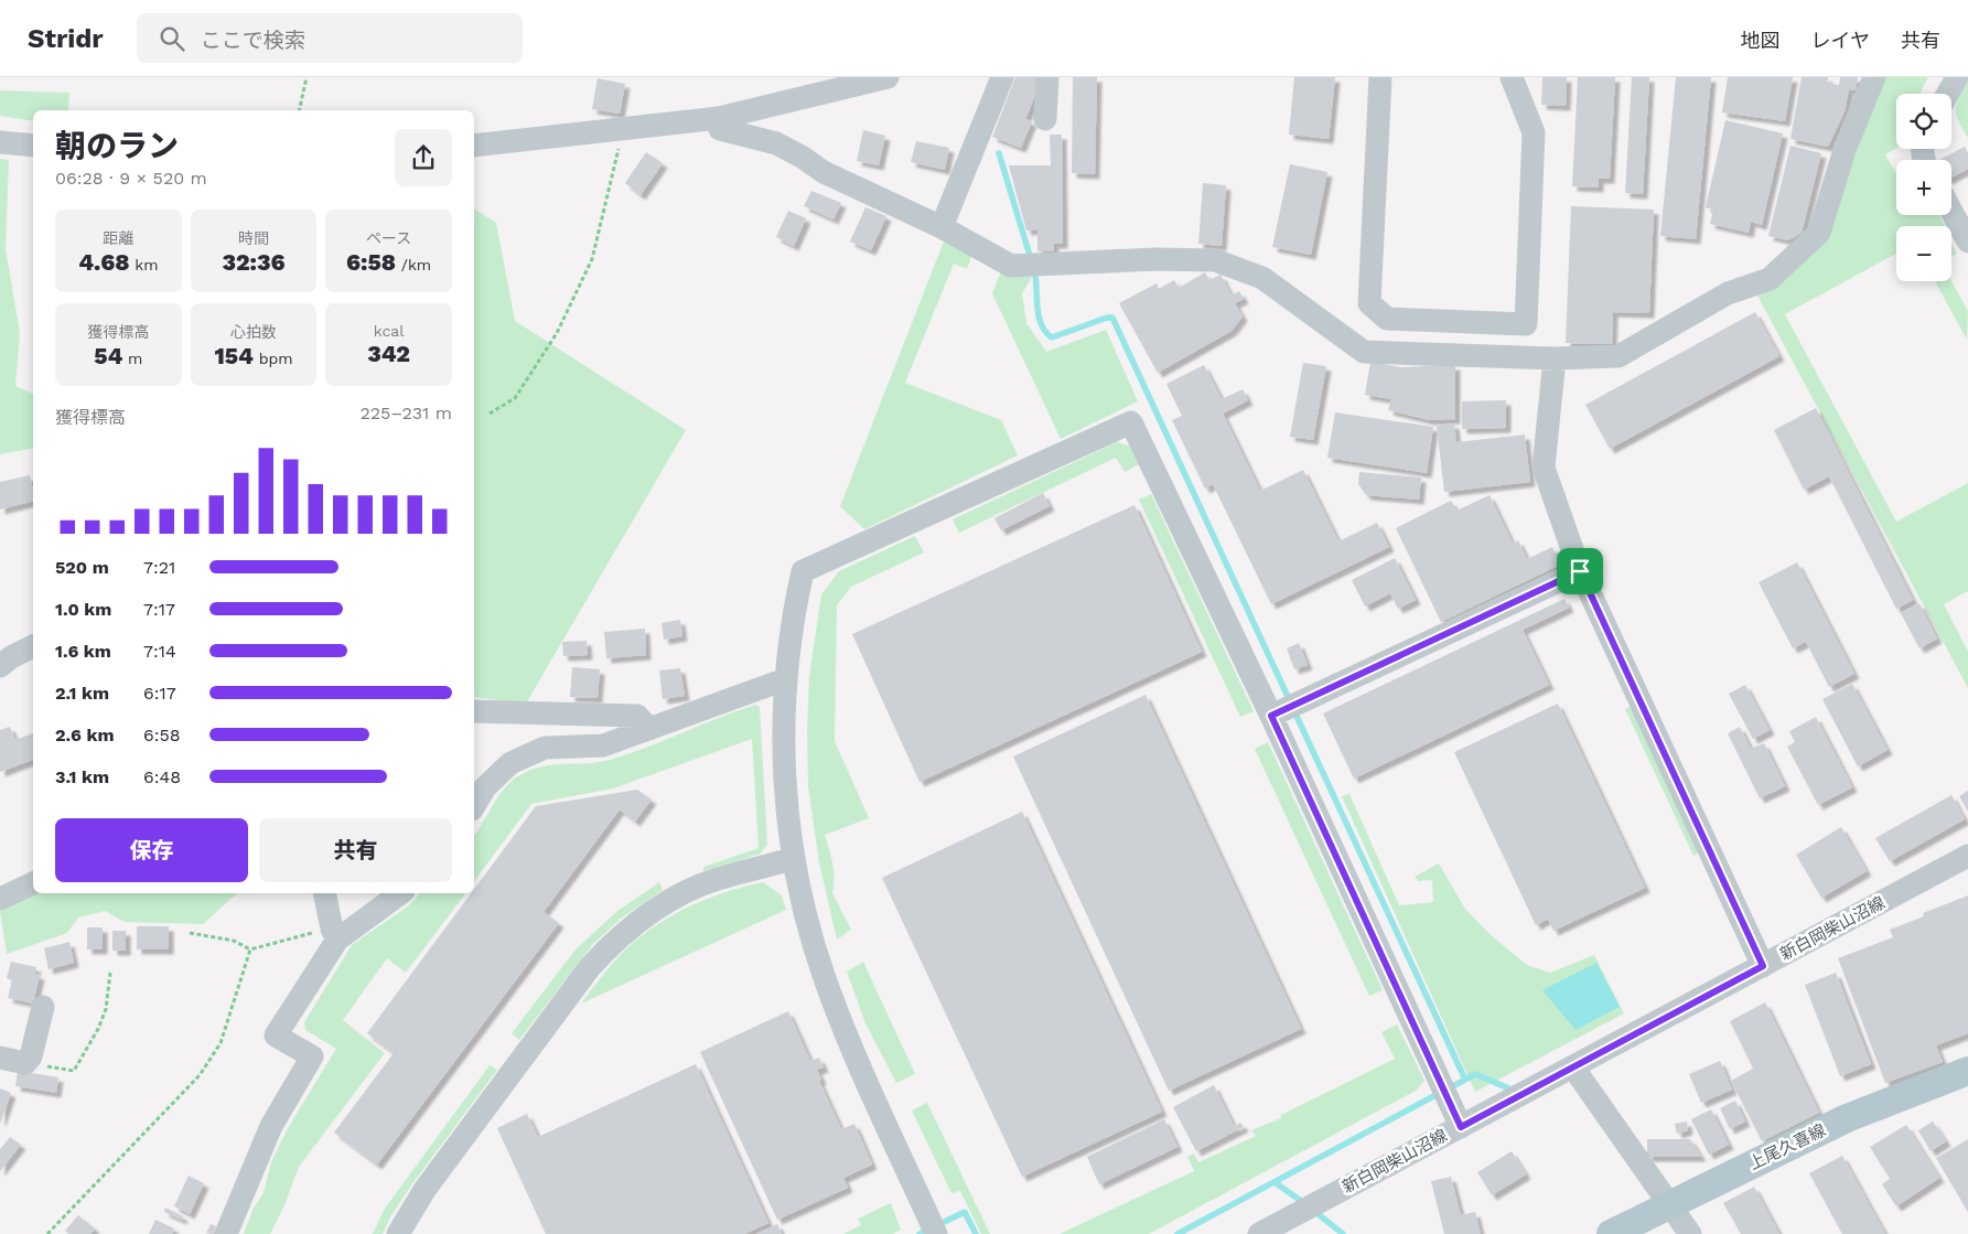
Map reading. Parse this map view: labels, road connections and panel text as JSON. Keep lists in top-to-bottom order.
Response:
{
  "streets": {
    "main road": ["上尾久喜線"],
    "street": ["新白岡柴山沼線"]
  },
  "page": {
    "header": "Stridr",
    "search": "ここで検索",
    "nav": ["地図", "レイヤ", "共有"],
    "map_buttons": ["+", "−"],
    "heading": ["朝のラン", "06:28 · 9 × 520 m"],
    "stats": [
      ["距離", "4.68 km"],
      ["時間", "32:36"],
      ["ペース", "6:58 /km"],
      ["獲得標高", "54 m"],
      ["心拍数", "154 bpm"],
      ["kcal", "342"]
    ],
    "chart": ["獲得標高", "225–231 m"],
    "list": [
      {
        "name": "520 m",
        "note": "7:21"
      },
      {
        "name": "1.0 km",
        "note": "7:17"
      },
      {
        "name": "1.6 km",
        "note": "7:14"
      },
      {
        "name": "2.1 km",
        "note": "6:17"
      },
      {
        "name": "2.6 km",
        "note": "6:58"
      },
      {
        "name": "3.1 km",
        "note": "6:48"
      }
    ],
    "buttons": ["保存", "共有"]
  }
}
